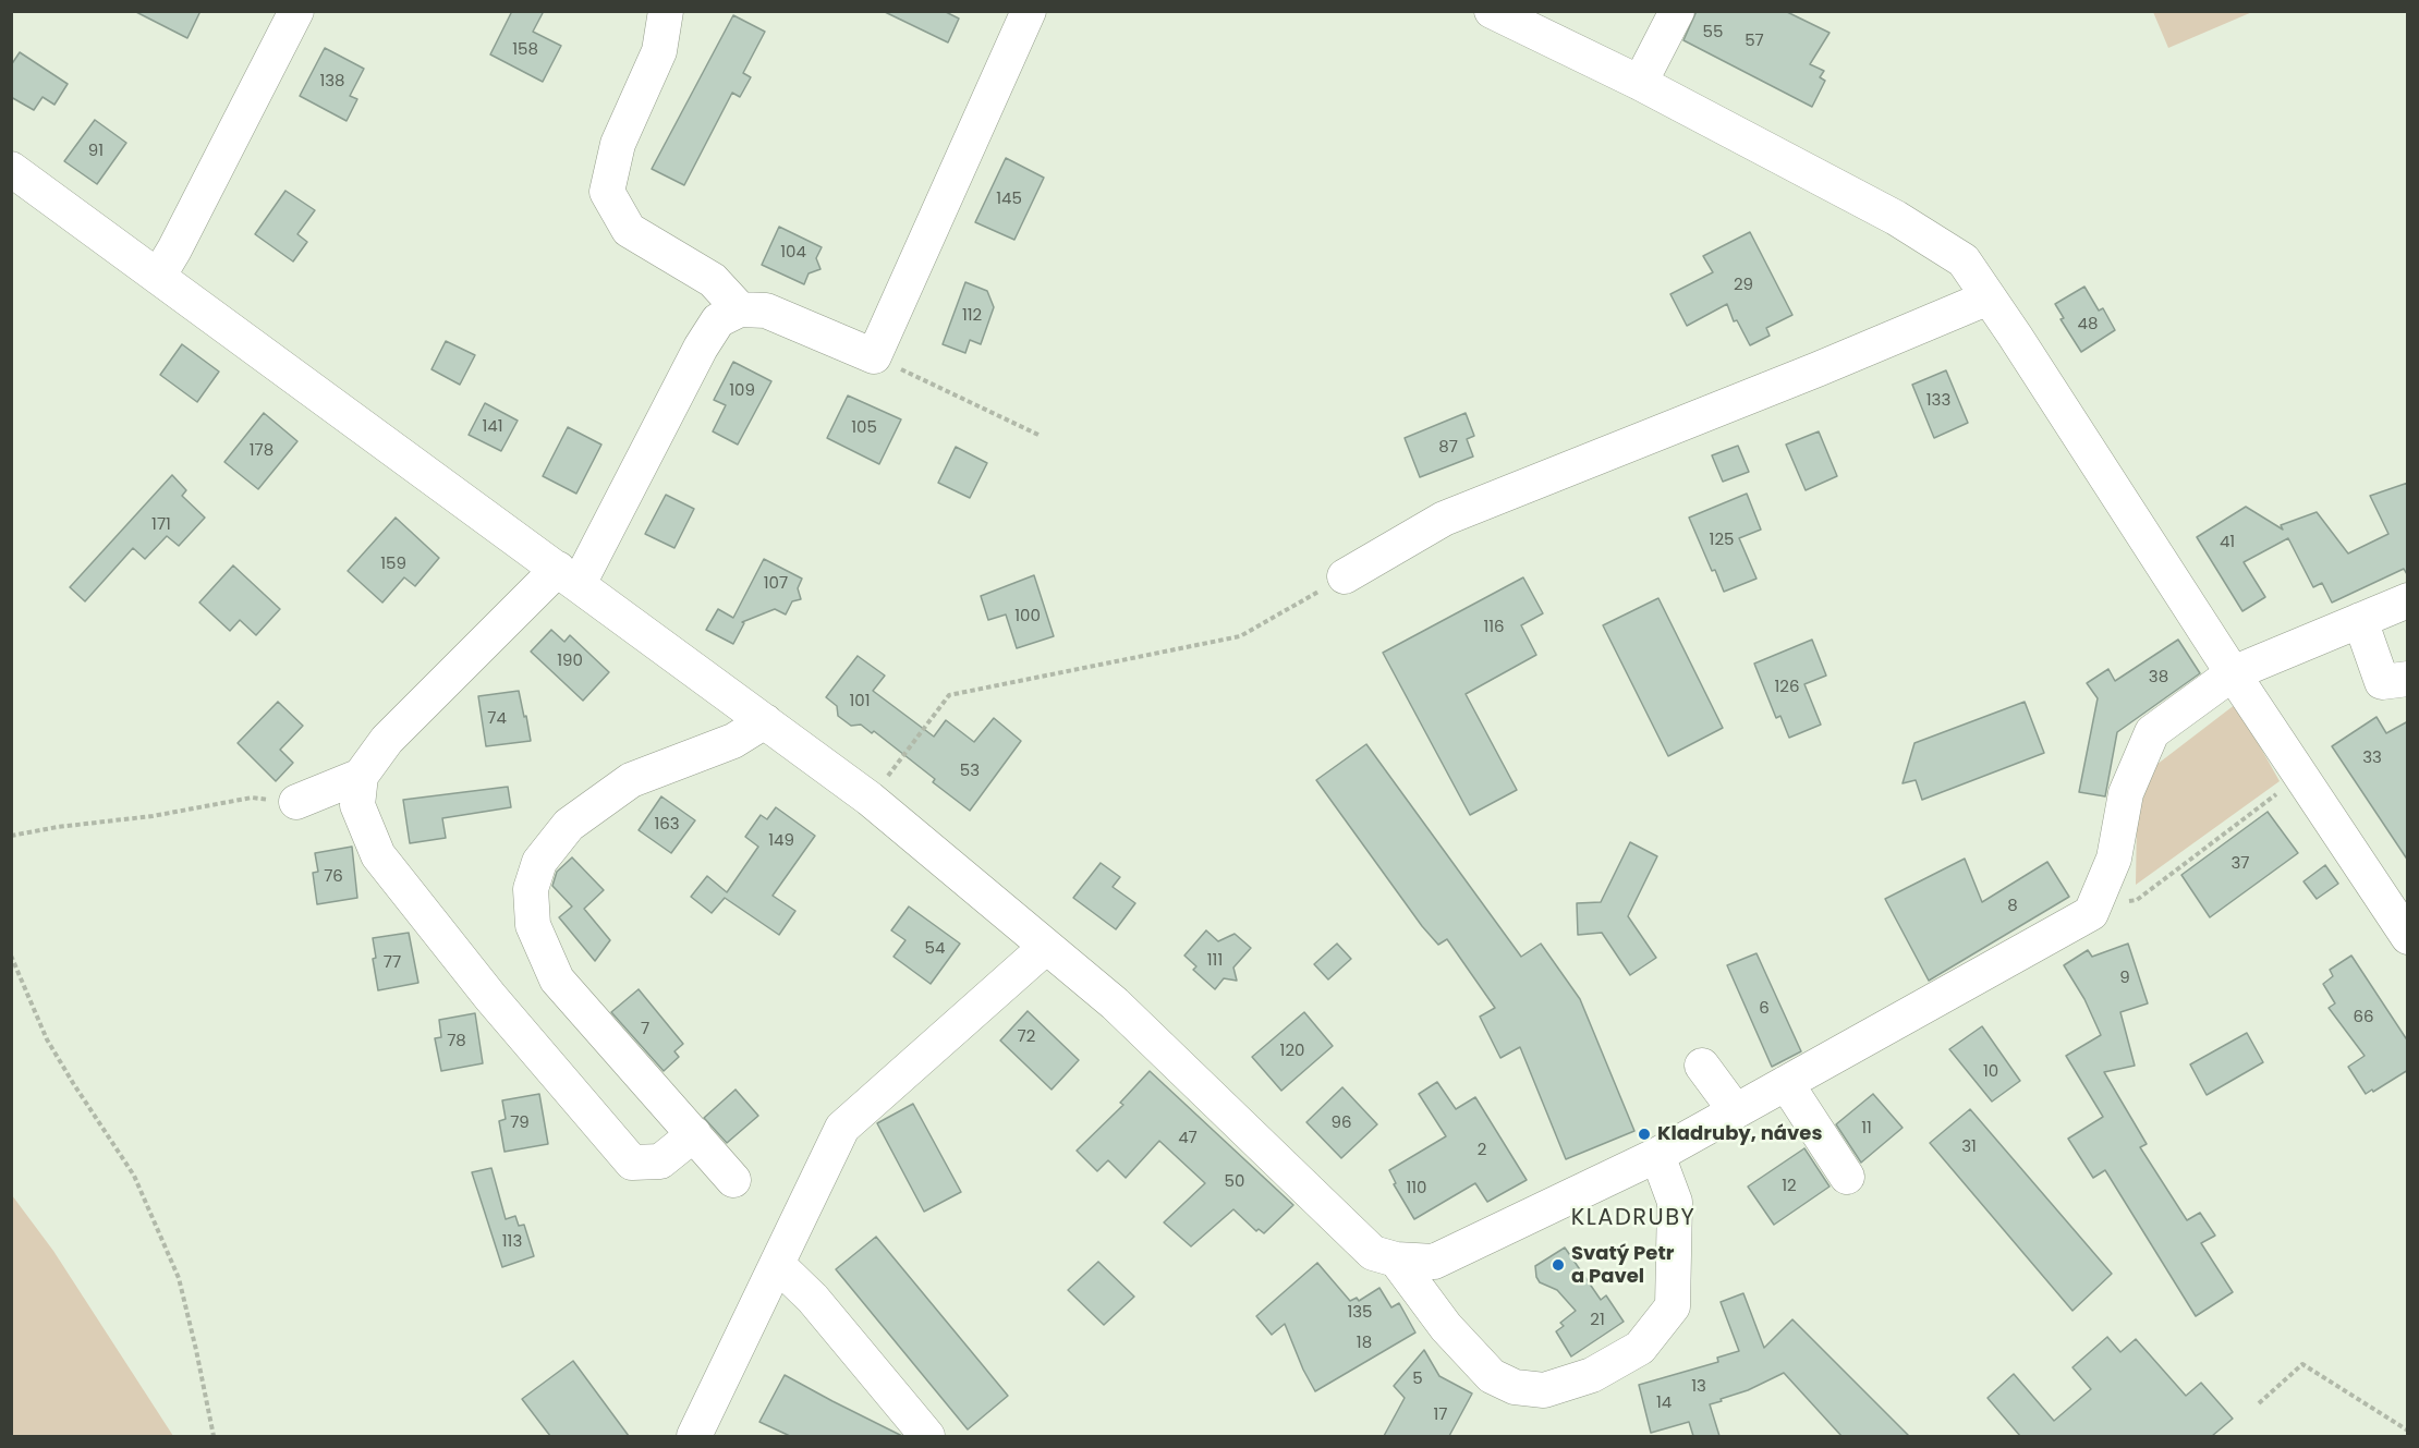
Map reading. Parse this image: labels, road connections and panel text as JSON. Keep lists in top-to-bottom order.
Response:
{
  "districts": ["KLADRUBY"],
  "places": ["Kladruby, náves", "Svatý Petr a Pavel"],
  "house_numbers": [
    "55",
    "57",
    "158",
    "138",
    "91",
    "145",
    "104",
    "29",
    "112",
    "48",
    "109",
    "133",
    "141",
    "105",
    "87",
    "178",
    "171",
    "125",
    "41",
    "159",
    "107",
    "100",
    "116",
    "190",
    "38",
    "126",
    "101",
    "74",
    "33",
    "53",
    "163",
    "149",
    "37",
    "76",
    "8",
    "54",
    "111",
    "77",
    "9",
    "6",
    "66",
    "7",
    "72",
    "78",
    "120",
    "10",
    "79",
    "96",
    "11",
    "47",
    "31",
    "2",
    "50",
    "12",
    "110",
    "113",
    "135",
    "21",
    "18",
    "5",
    "13",
    "14",
    "17"
  ]
}
